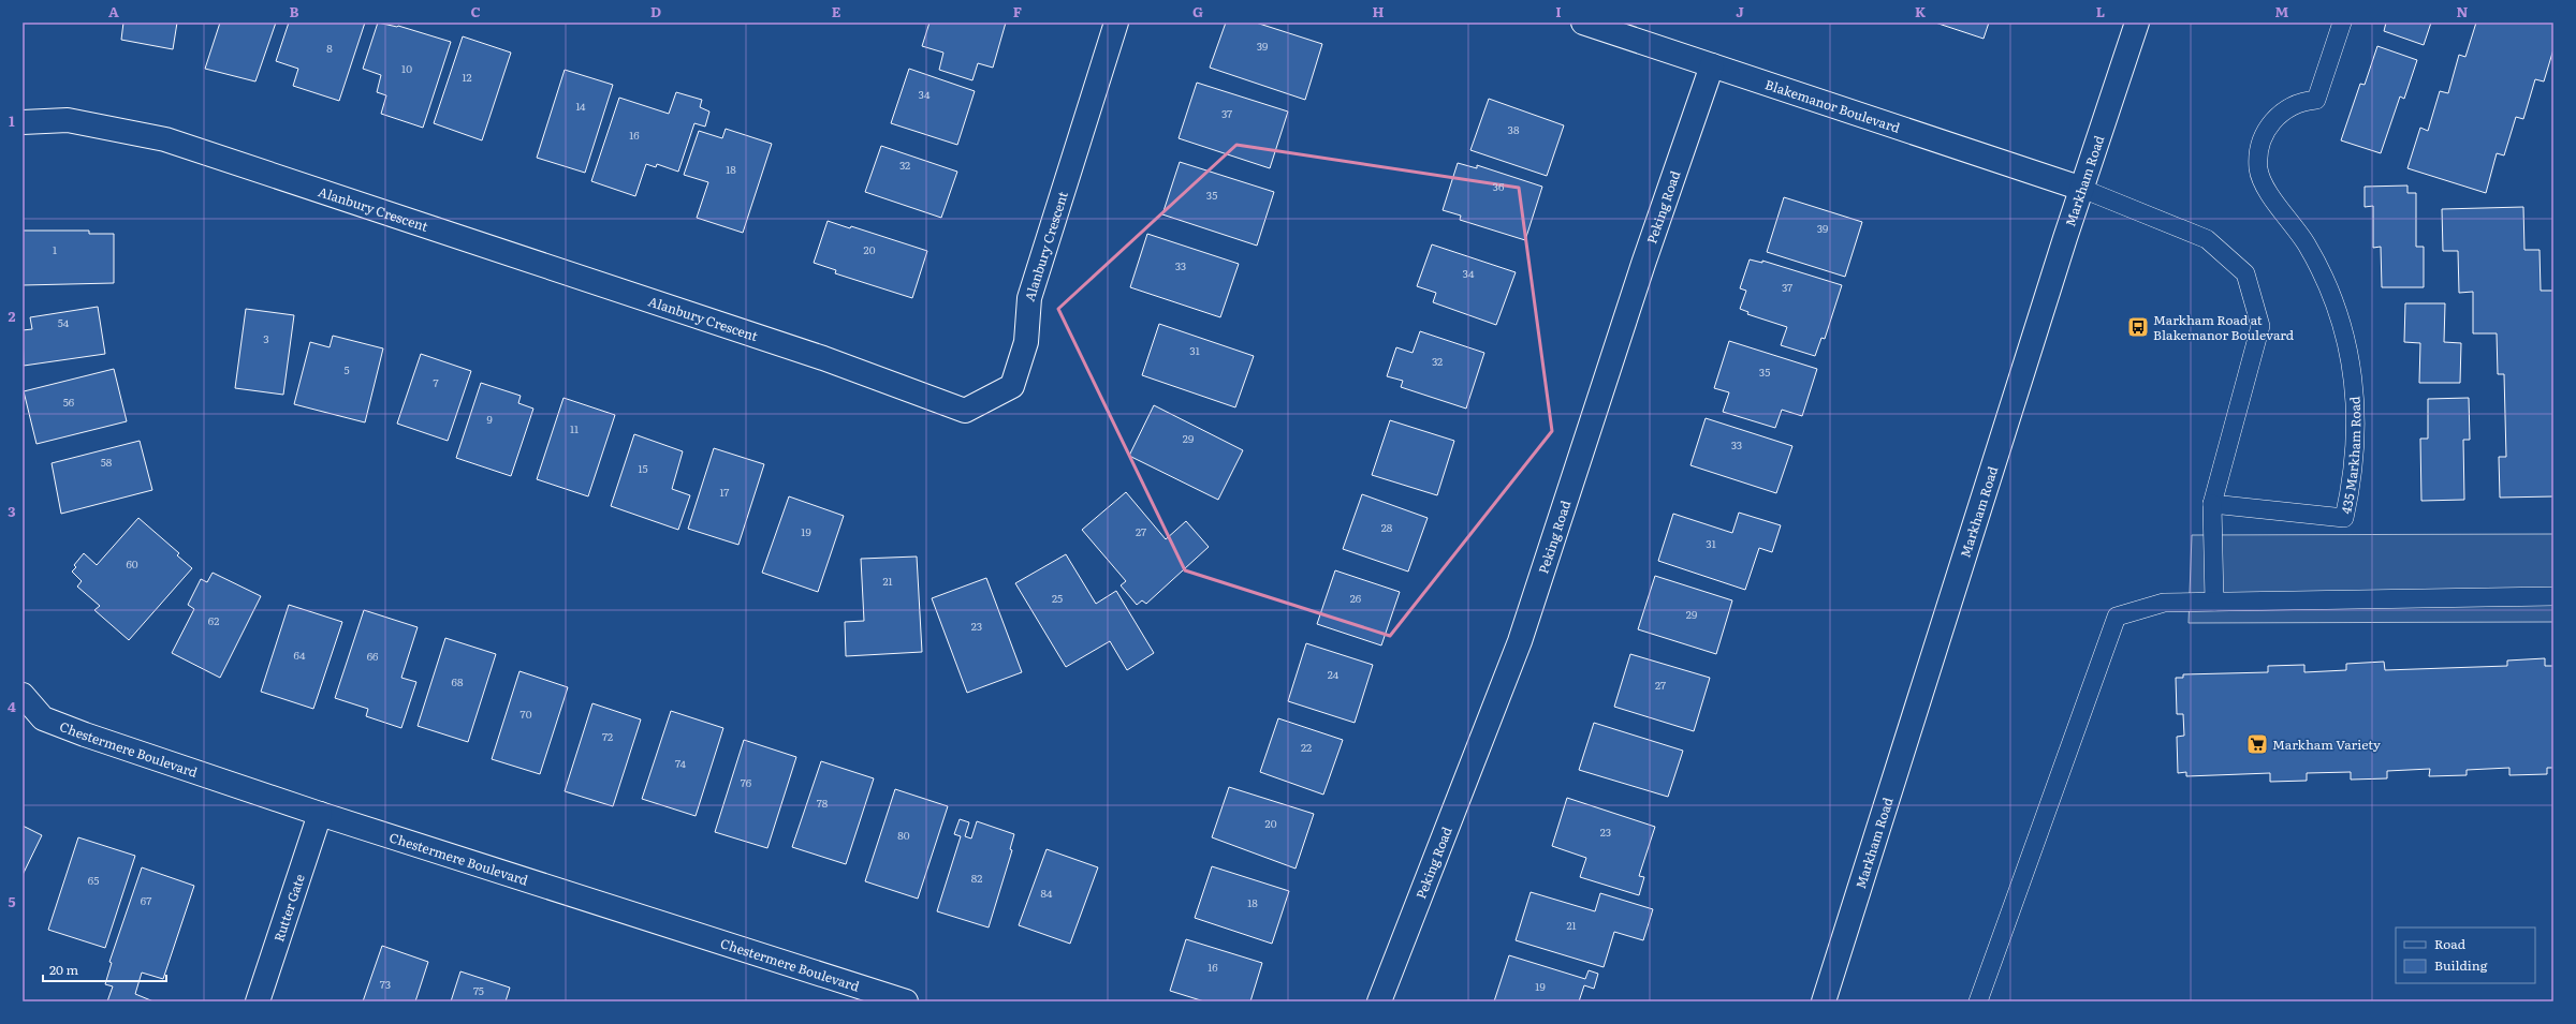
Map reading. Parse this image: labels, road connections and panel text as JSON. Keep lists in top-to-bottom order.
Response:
{
  "streets": {
    "street": [
      "Blakemanor Boulevard",
      "Markham Road",
      "Peking Road",
      "Alanbury Crescent",
      "Chestermere Boulevard",
      "Rutter Gate"
    ],
    "lane": ["435 Markham Road"]
  },
  "crossings": [
    ["Blakemanor Boulevard", "Markham Road"],
    ["Blakemanor Boulevard", "Peking Road"],
    ["Chestermere Boulevard", "Rutter Gate"]
  ],
  "places": {
    "bus stop": ["Markham Road at Blakemanor Boulevard"],
    "supermarket": ["Markham Variety"]
  },
  "house_numbers": [
    "39",
    "8",
    "10",
    "12",
    "34",
    "14",
    "37",
    "38",
    "16",
    "32",
    "18",
    "36",
    "35",
    "39",
    "1",
    "20",
    "33",
    "34",
    "37",
    "54",
    "3",
    "31",
    "32",
    "5",
    "35",
    "7",
    "56",
    "9",
    "11",
    "29",
    "33",
    "58",
    "15",
    "17",
    "28",
    "19",
    "27",
    "31",
    "60",
    "21",
    "25",
    "26",
    "29",
    "62",
    "23",
    "64",
    "66",
    "24",
    "68",
    "27",
    "70",
    "72",
    "22",
    "74",
    "76",
    "78",
    "20",
    "23",
    "80",
    "82",
    "65",
    "84",
    "67",
    "18",
    "21",
    "16",
    "73",
    "19",
    "75"
  ],
  "legend": ["Road", "Building"],
  "scale_bar": "20 m",
  "grid": {
    "columns": [
      "A",
      "B",
      "C",
      "D",
      "E",
      "F",
      "G",
      "H",
      "I",
      "J",
      "K",
      "L",
      "M",
      "N"
    ],
    "rows": [
      "1",
      "2",
      "3",
      "4",
      "5"
    ]
  }
}
